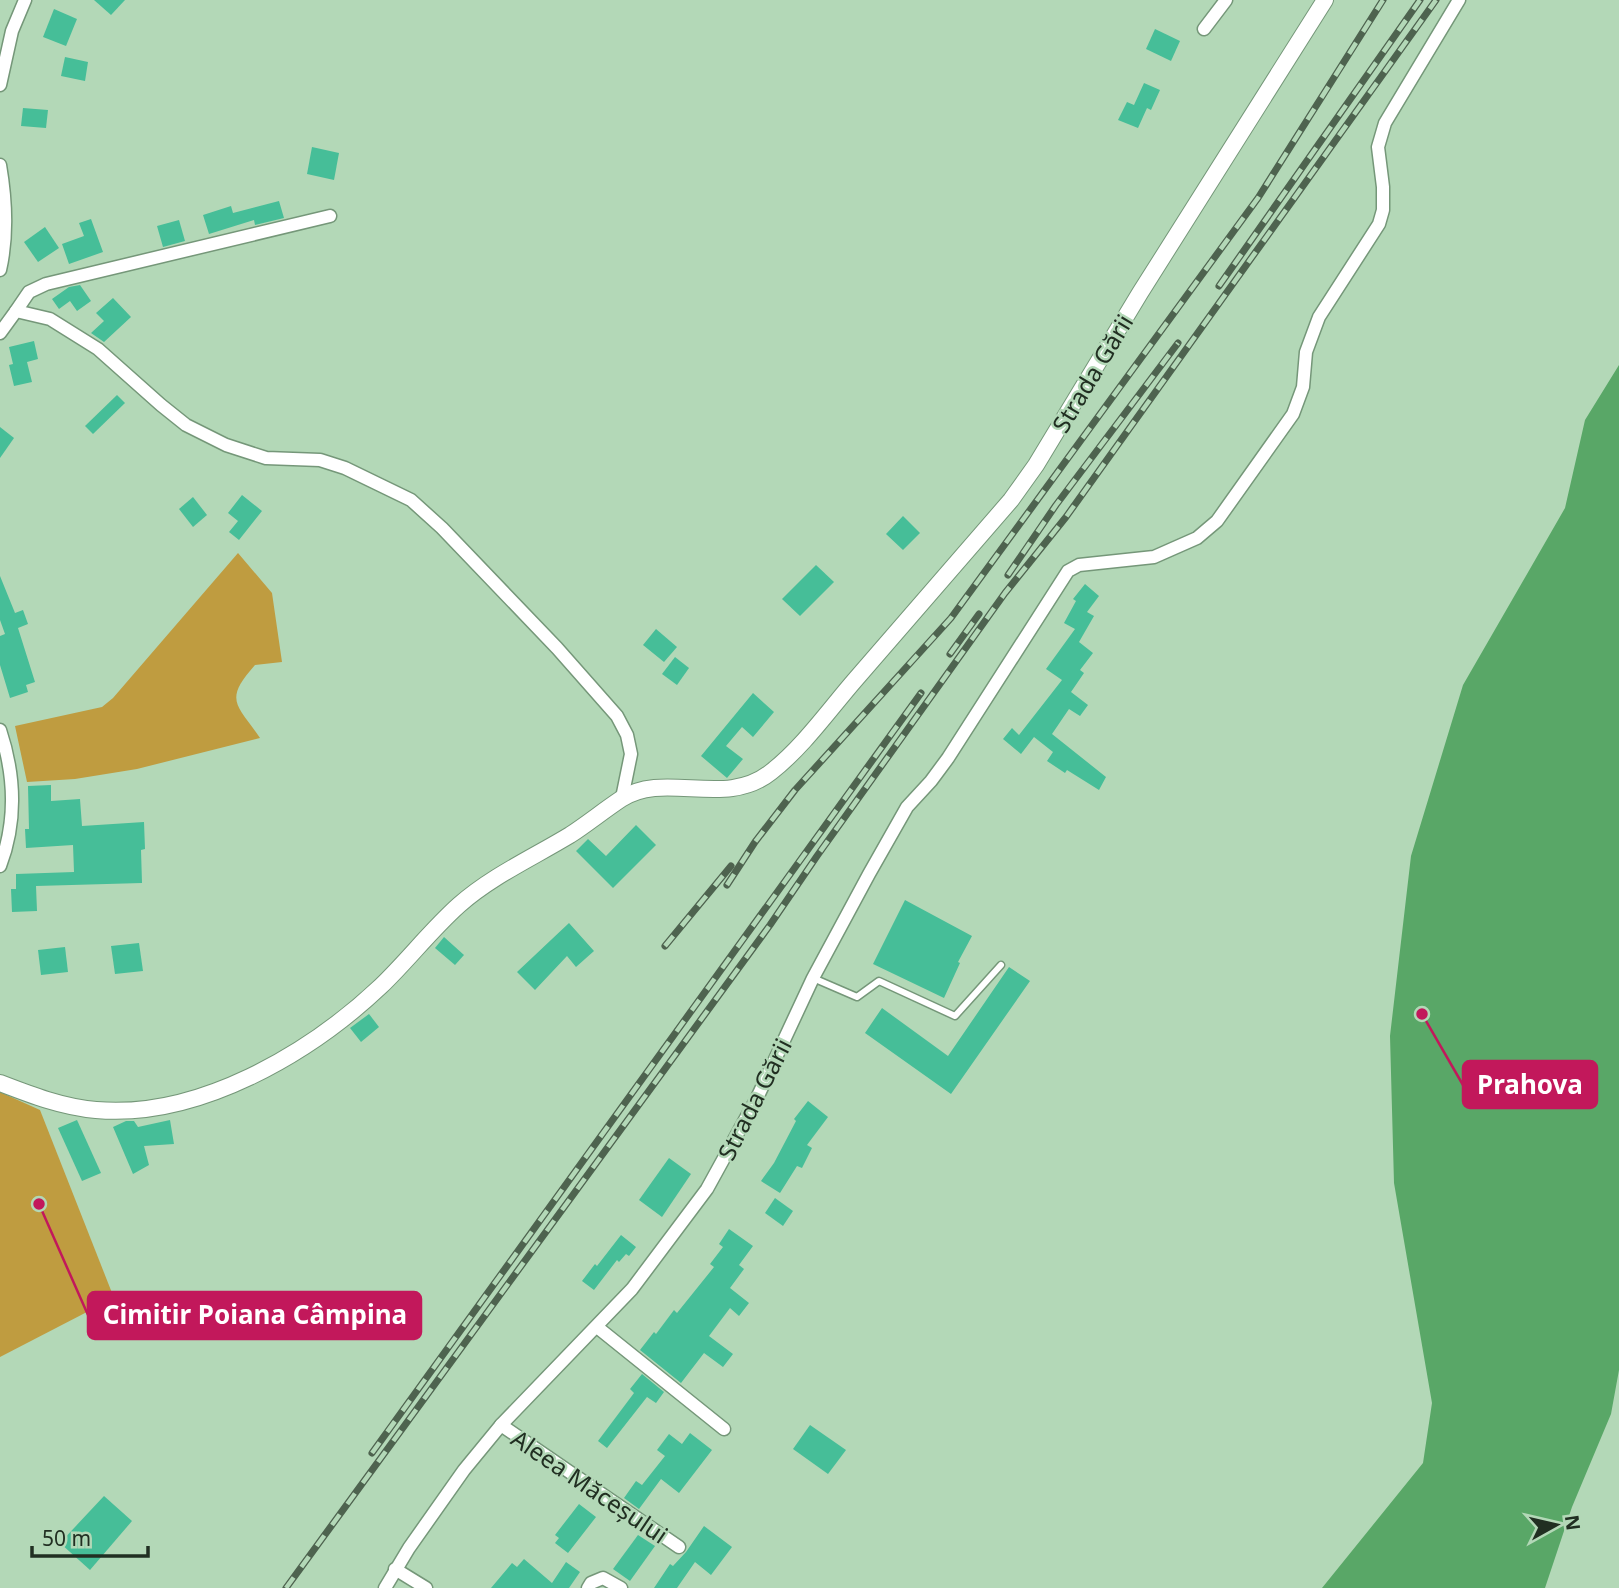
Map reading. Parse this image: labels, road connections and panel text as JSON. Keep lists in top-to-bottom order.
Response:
{
  "streets": {
    "street": ["Strada Gării", "Aleea Măceșului"]
  },
  "crossings": [
    ["Strada Gării", "Aleea Măceșului"]
  ],
  "places": ["Prahova", "Cimitir Poiana Câmpina"],
  "scale_bar": "50 m",
  "north": "right"
}
